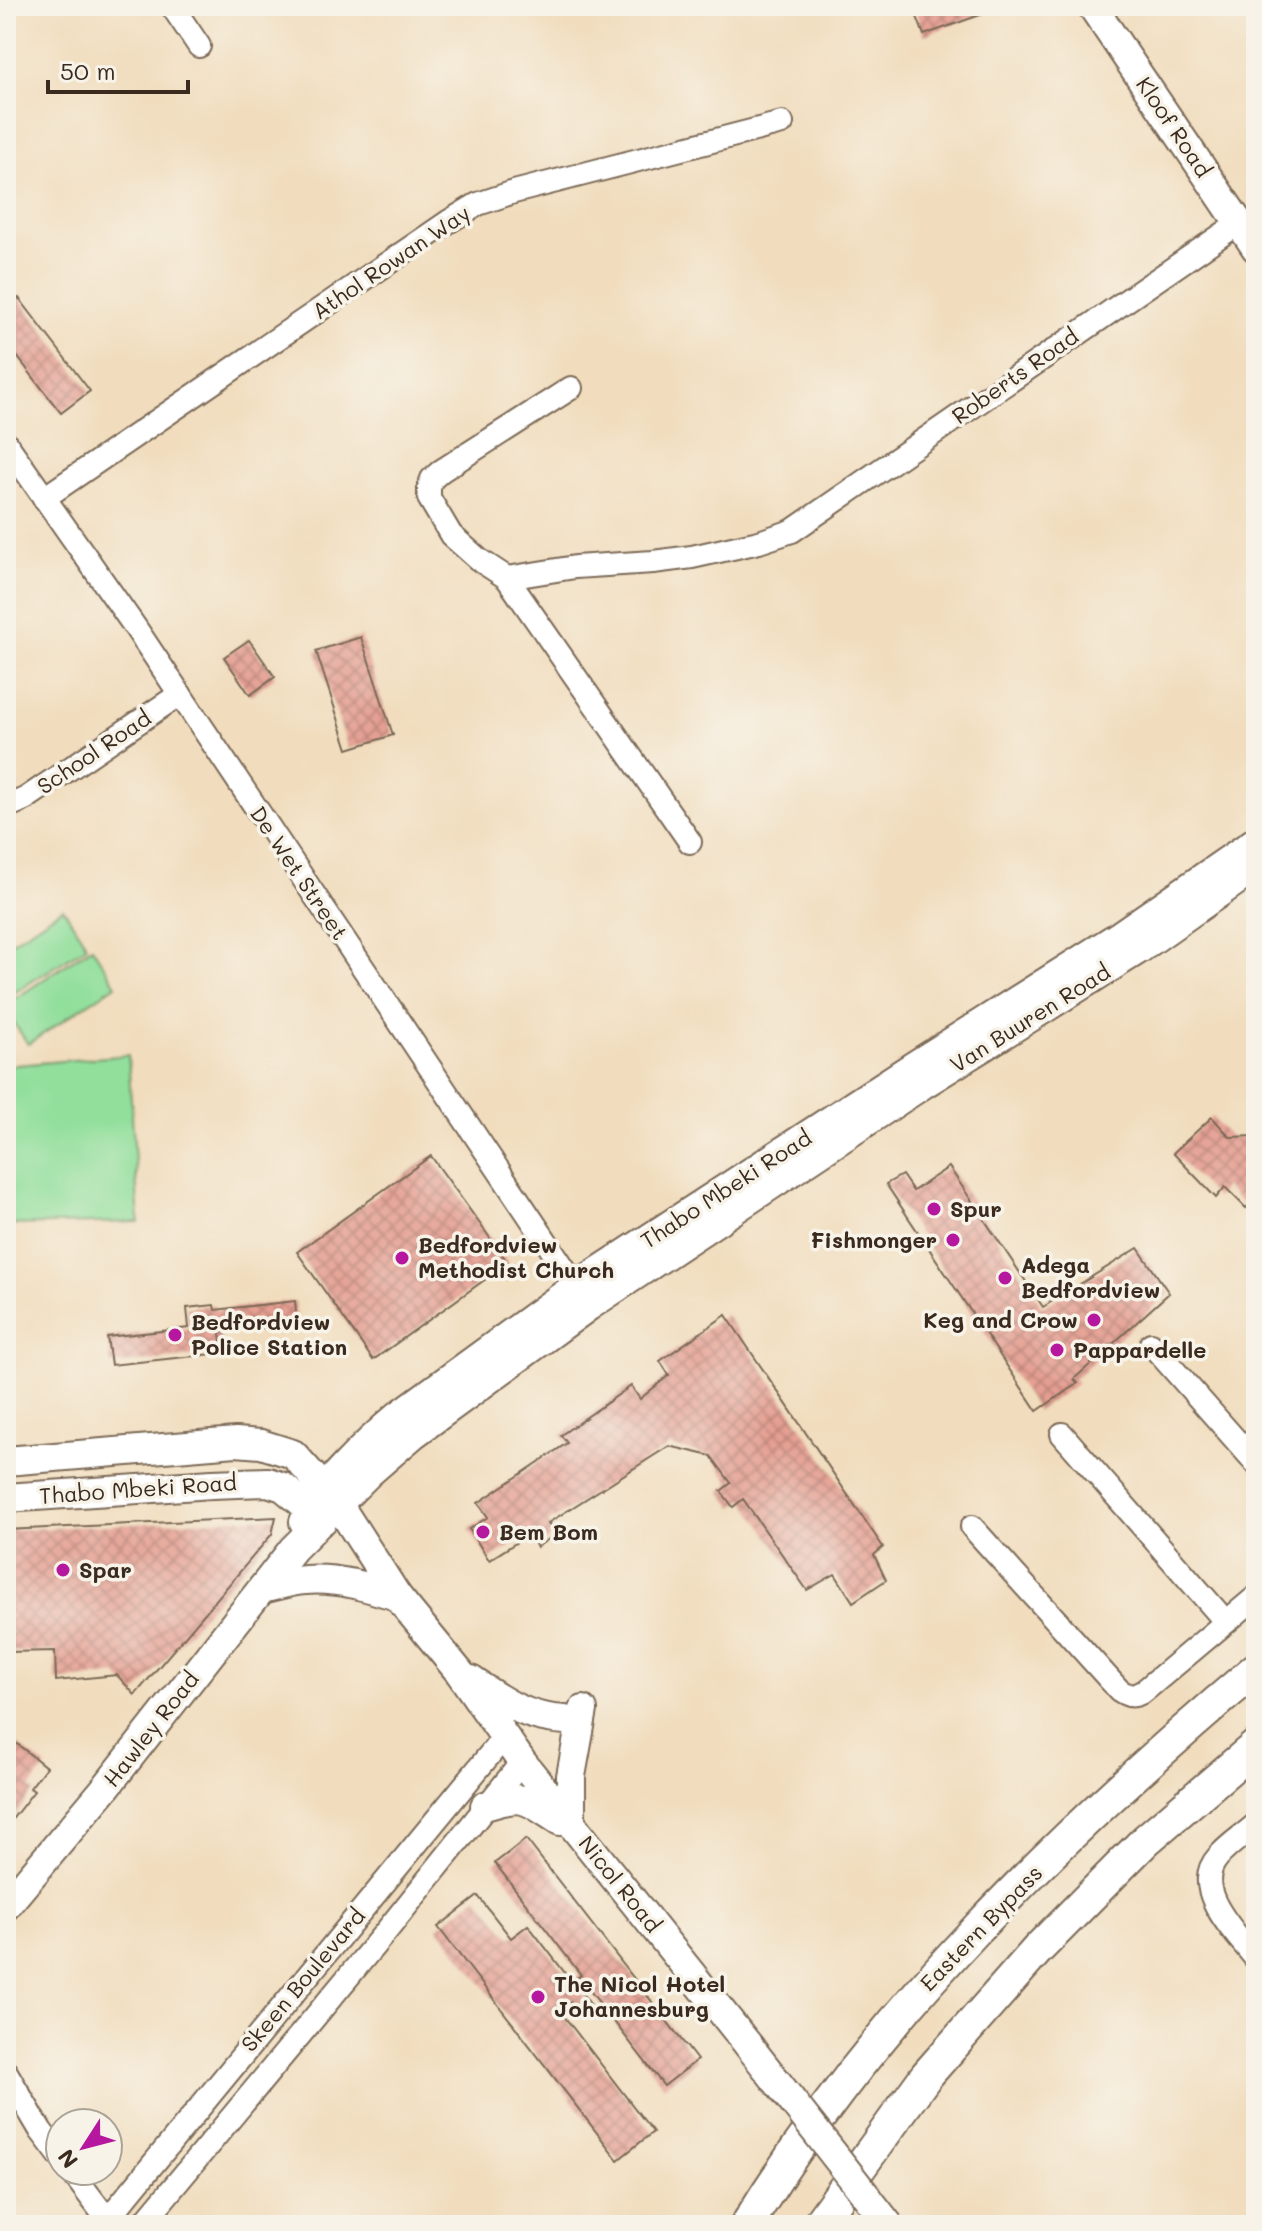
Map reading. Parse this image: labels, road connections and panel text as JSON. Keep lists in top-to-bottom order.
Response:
{
  "streets": {
    "highway": ["Eastern Bypass"],
    "main road": [
      "Kloof Road",
      "Van Buuren Road",
      "Thabo Mbeki Road",
      "Hawley Road",
      "Nicol Road"
    ],
    "street": [
      "Athol Rowan Way",
      "Roberts Road",
      "School Road",
      "De Wet Street",
      "Skeen Boulevard"
    ]
  },
  "crossings": [
    ["Kloof Road", "Roberts Road"],
    ["Athol Rowan Way", "De Wet Street"],
    ["School Road", "De Wet Street"],
    ["De Wet Street", "Thabo Mbeki Road"],
    ["Van Buuren Road", "Thabo Mbeki Road"],
    ["Thabo Mbeki Road", "Hawley Road"],
    ["Thabo Mbeki Road", "Nicol Road"],
    ["Hawley Road", "Nicol Road"],
    ["Nicol Road", "Skeen Boulevard"]
  ],
  "places": [
    "Spur",
    "Fishmonger",
    "Bedfordview Methodist Church",
    "Adega Bedfordview",
    "Keg and Crow",
    "Bedfordview Police Station",
    "Pappardelle",
    "Bem Bom",
    "Spar",
    "The Nicol Hotel Johannesburg"
  ],
  "scale_bar": "50 m",
  "north": "bottom left"
}
